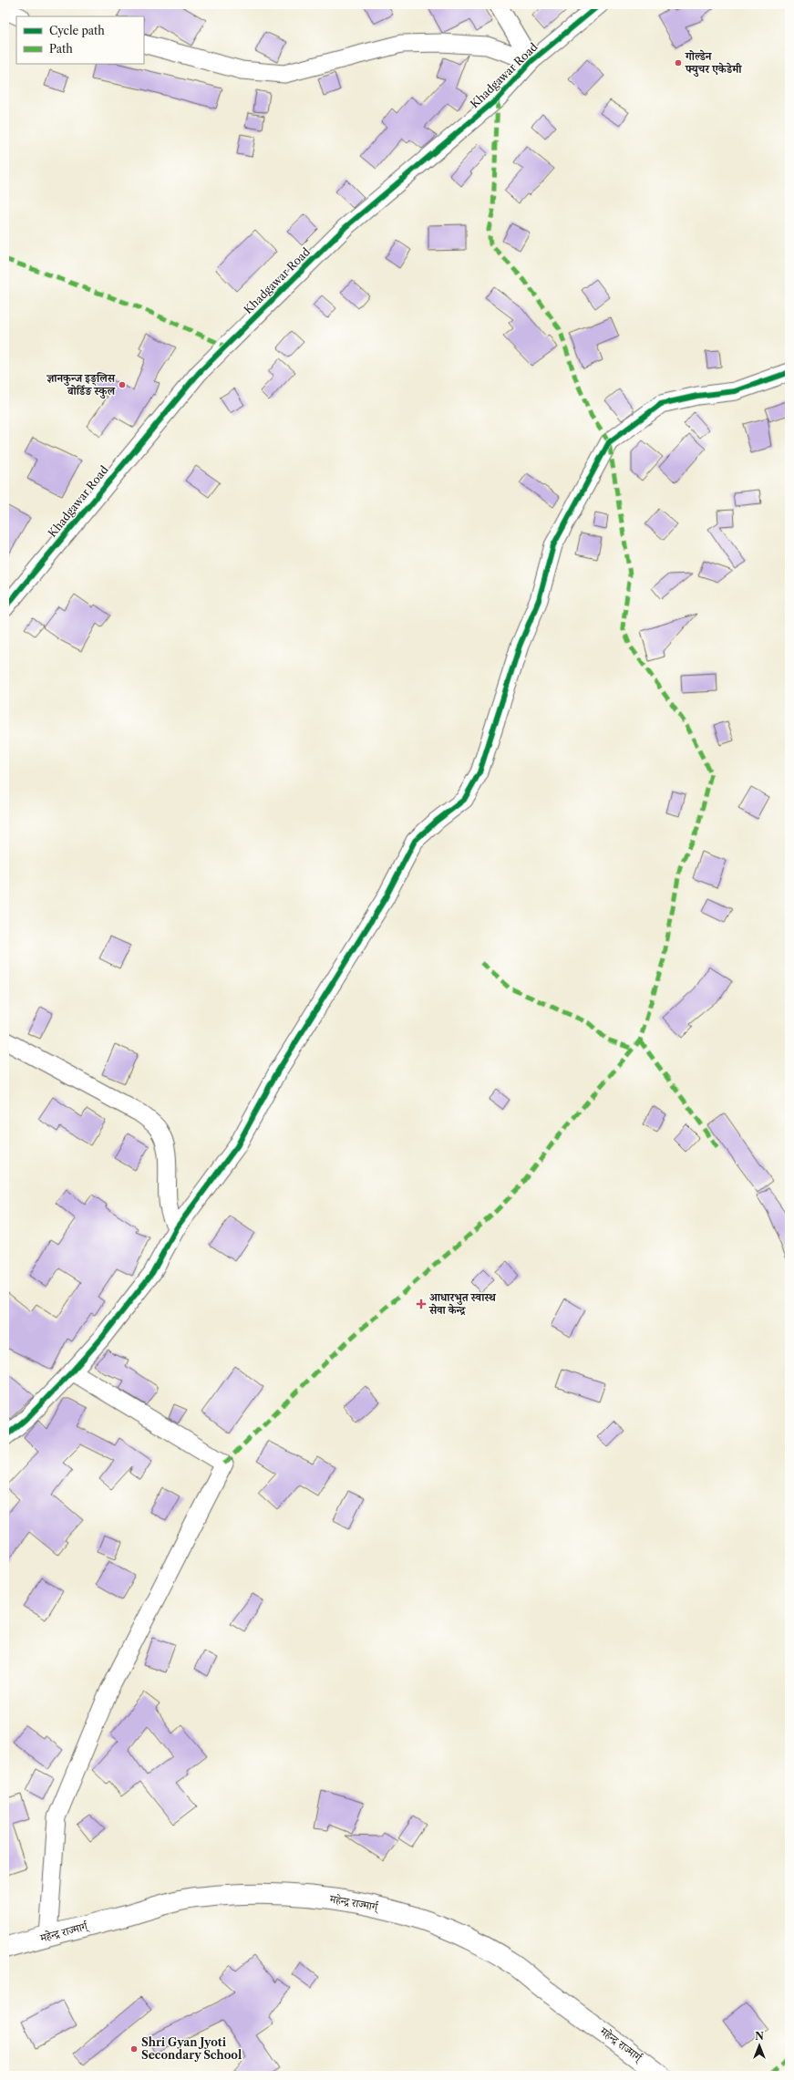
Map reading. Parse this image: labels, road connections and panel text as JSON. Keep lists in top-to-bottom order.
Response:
{
  "streets": {
    "highway": ["महेन्द्र राज्मार्ग्"],
    "street": ["Khadgawar Road"]
  },
  "places": {
    "other": ["गोल्डेन फ्युचर एकेडेमी", "ज्ञानकुन्ज इङ्लिस बोर्डिङ स्कुल", "Shri Gyan Jyoti Secondary School"],
    "health": ["आधारभुत स्वास्थ सेवा केन्द्र"]
  },
  "legend": ["Cycle path", "Path"],
  "north": "top"
}
